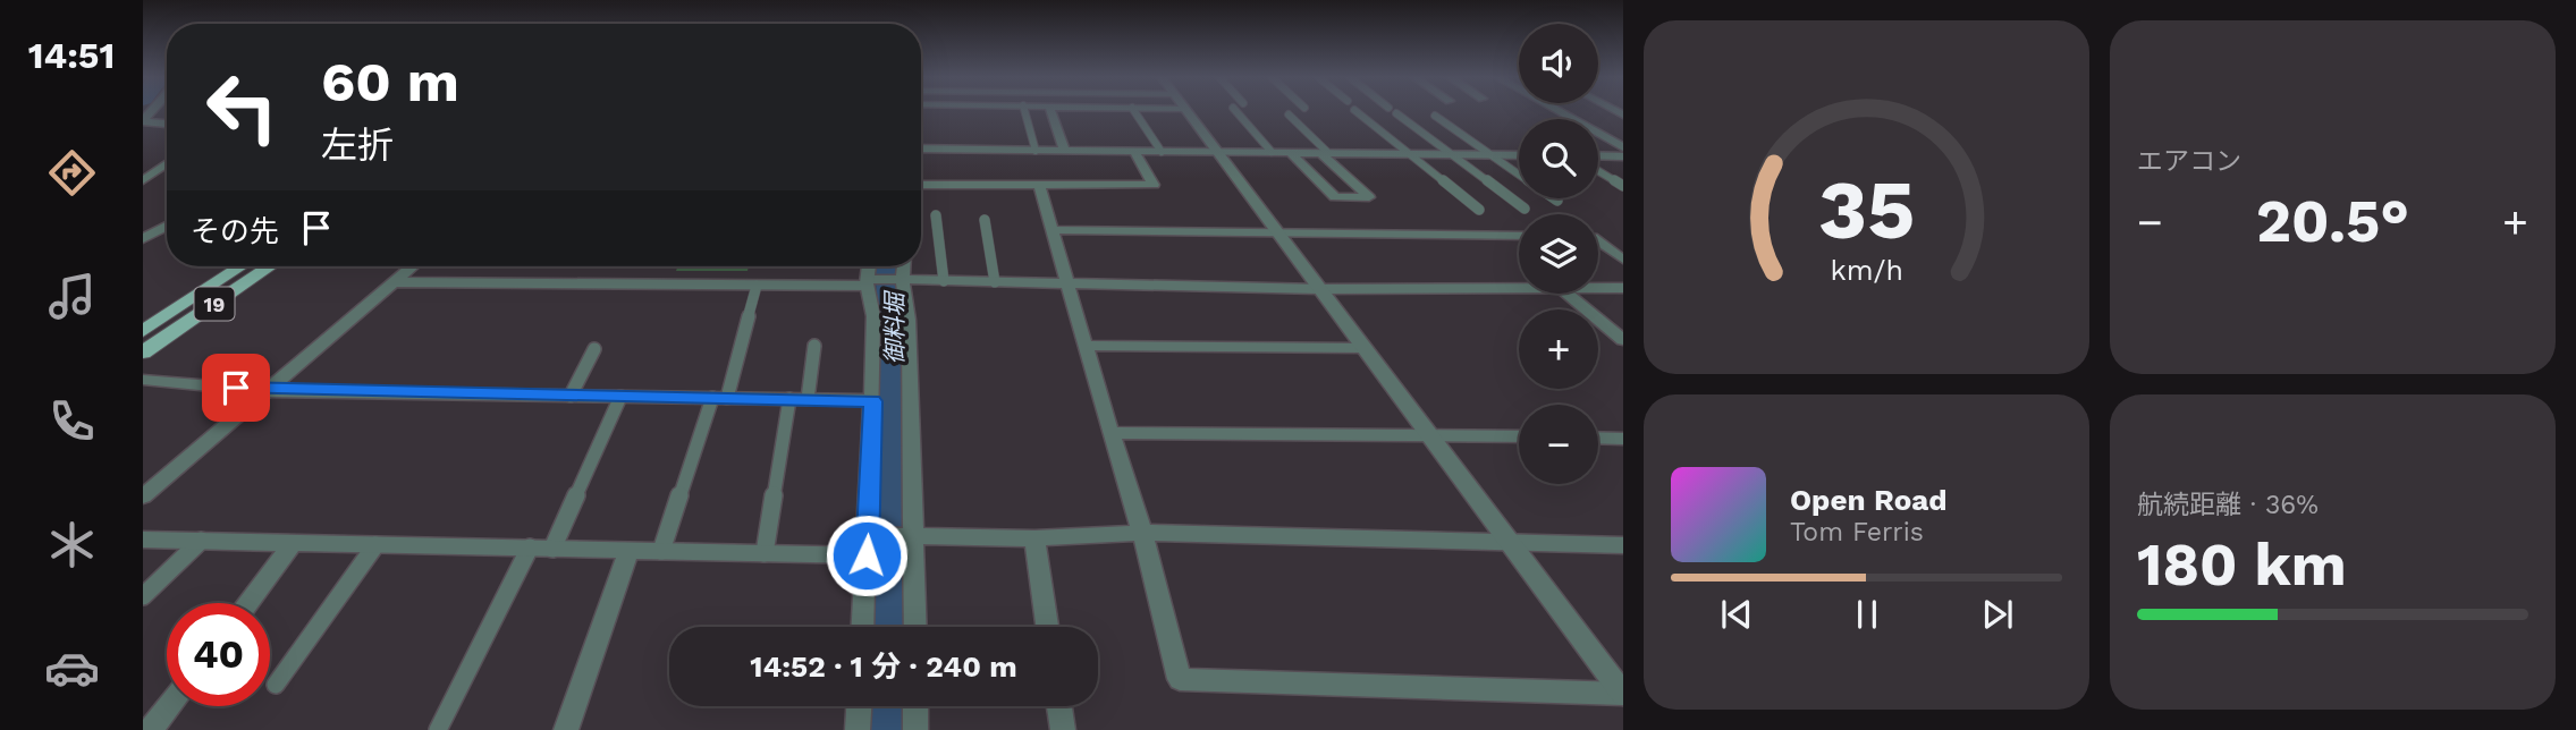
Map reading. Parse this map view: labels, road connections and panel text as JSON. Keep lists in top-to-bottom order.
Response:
{
  "streets": {
    "main road": ["19"]
  },
  "water": ["御料堀"],
  "page": {
    "tabs": "14:51",
    "tile": [
      "エアコン",
      ["航続距離 · 36%", "180 km"]
    ],
    "map_buttons": ["+", "−"],
    "turn": ["60 m", "左折"],
    "heat": ["−", "20.5°", "+"],
    "then": "その先",
    "song": ["Open Road", "Tom Ferris"],
    "limit": "40",
    "trip": "14:52 · 1 分 · 240 m",
    "gauge": ["35", "km/h"]
  }
}
